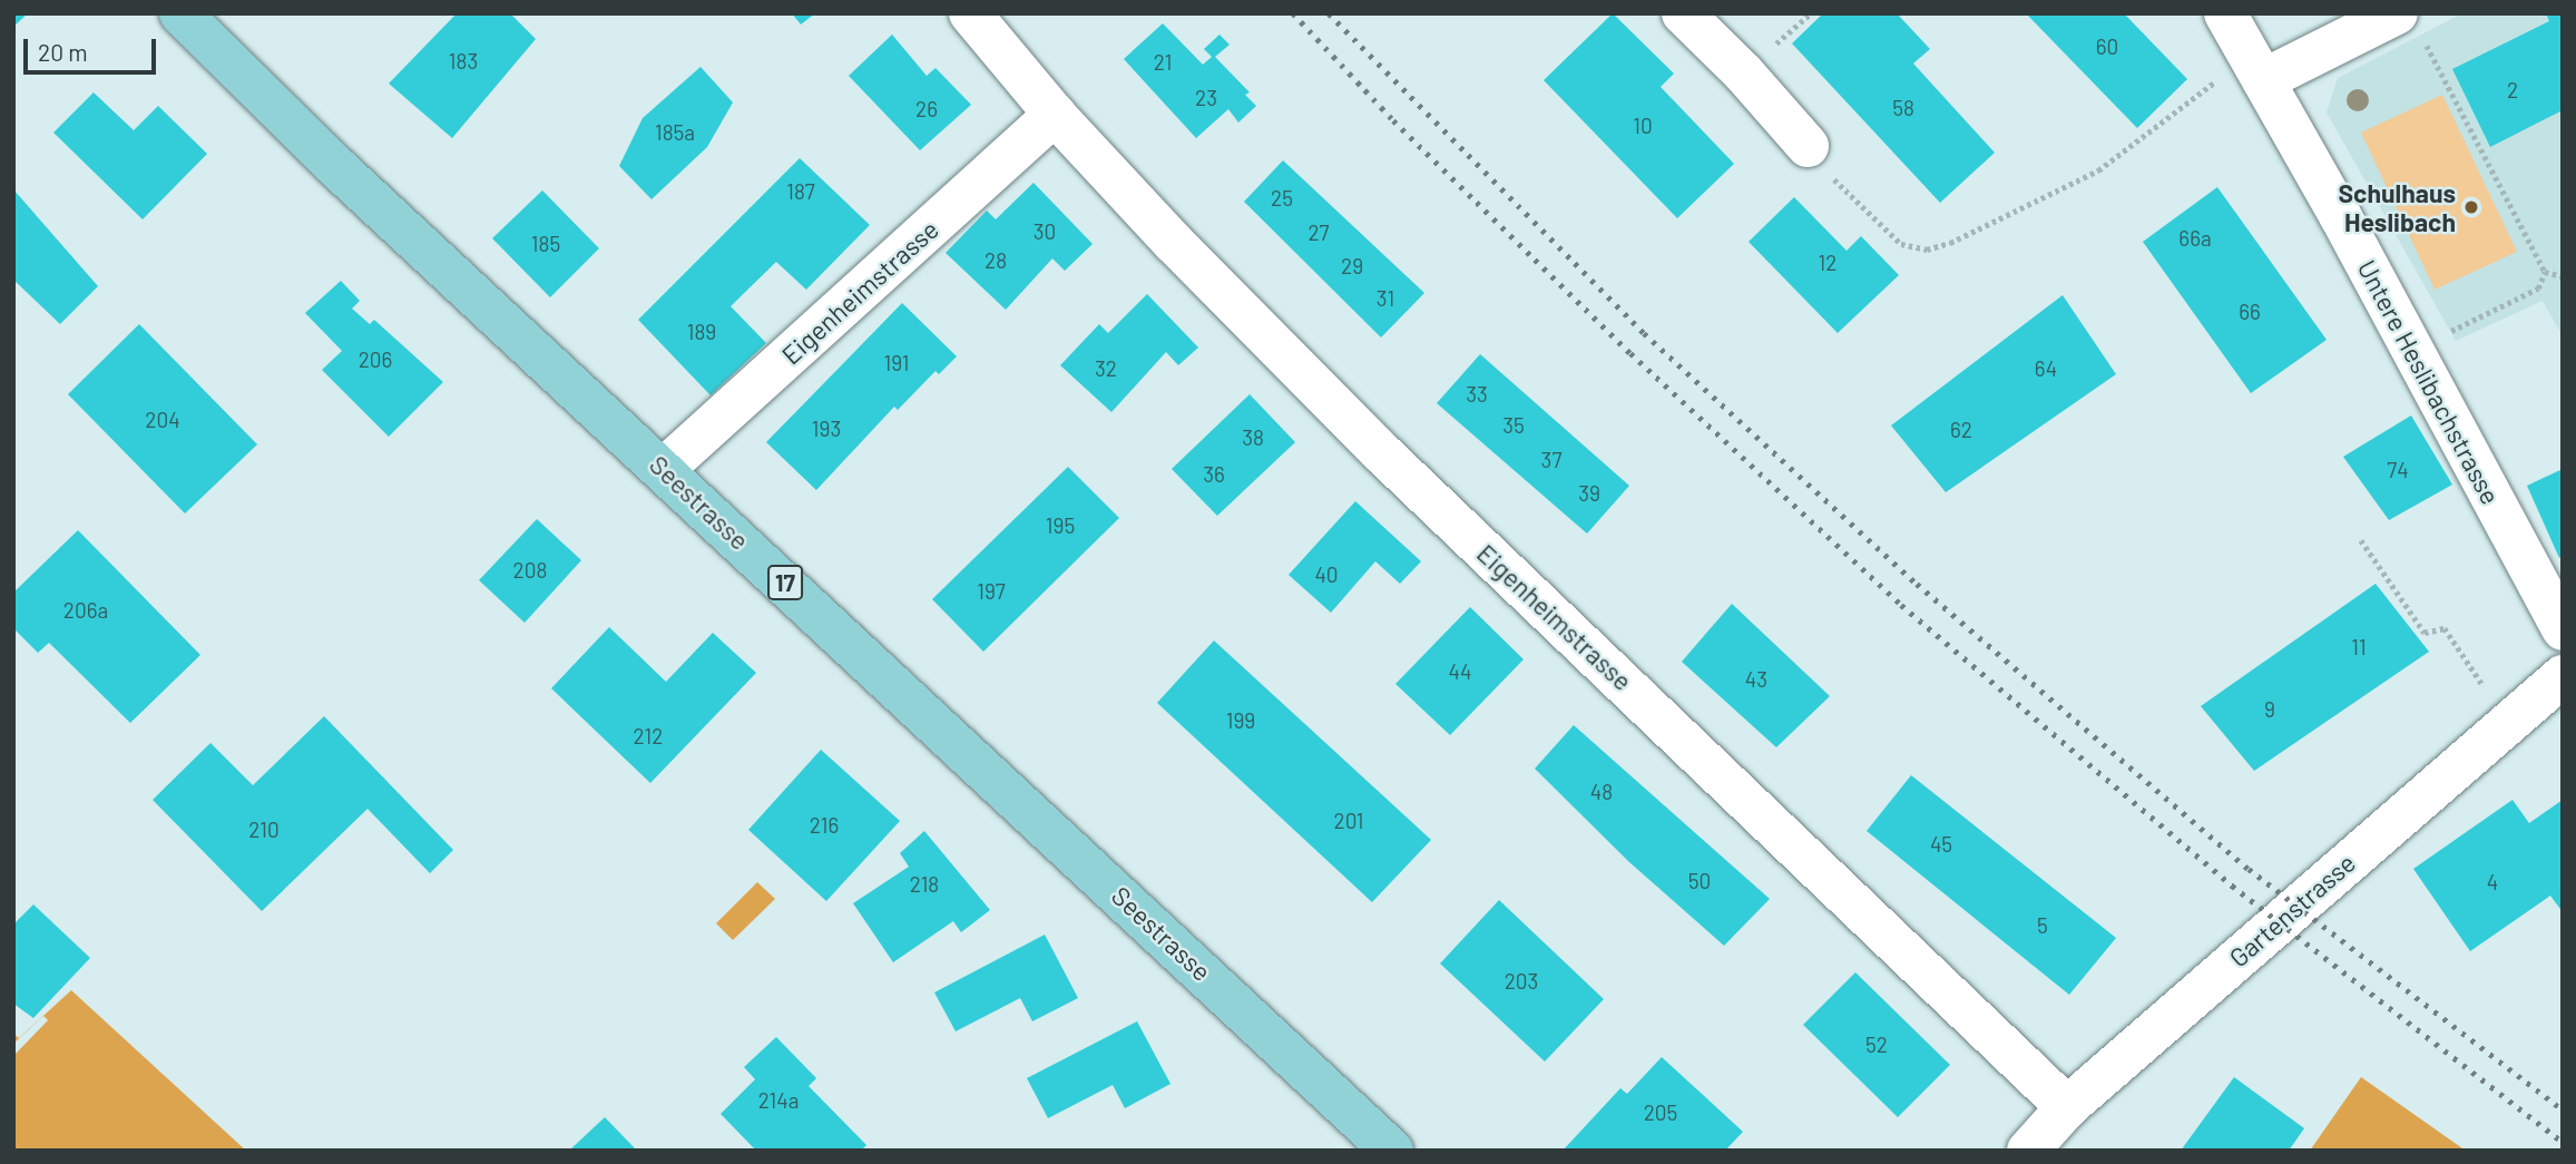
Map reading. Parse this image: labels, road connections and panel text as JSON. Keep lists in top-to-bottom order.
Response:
{
  "streets": {
    "main road": ["Seestrasse", "17"],
    "street": ["Eigenheimstrasse", "Untere Heslibachstrasse", "Gartenstrasse"]
  },
  "crossings": [
    ["Eigenheimstrasse", "Seestrasse"],
    ["Eigenheimstrasse", "Gartenstrasse"]
  ],
  "places": ["Schulhaus Heslibach"],
  "house_numbers": [
    "60",
    "183",
    "21",
    "2",
    "23",
    "58",
    "26",
    "10",
    "185a",
    "187",
    "25",
    "30",
    "27",
    "66a",
    "185",
    "28",
    "12",
    "29",
    "31",
    "66",
    "189",
    "206",
    "191",
    "32",
    "64",
    "33",
    "204",
    "35",
    "193",
    "62",
    "38",
    "37",
    "74",
    "36",
    "39",
    "195",
    "208",
    "40",
    "197",
    "206a",
    "11",
    "44",
    "43",
    "9",
    "199",
    "212",
    "48",
    "201",
    "216",
    "210",
    "45",
    "50",
    "4",
    "218",
    "5",
    "203",
    "52",
    "214a",
    "205"
  ],
  "scale_bar": "20 m"
}
